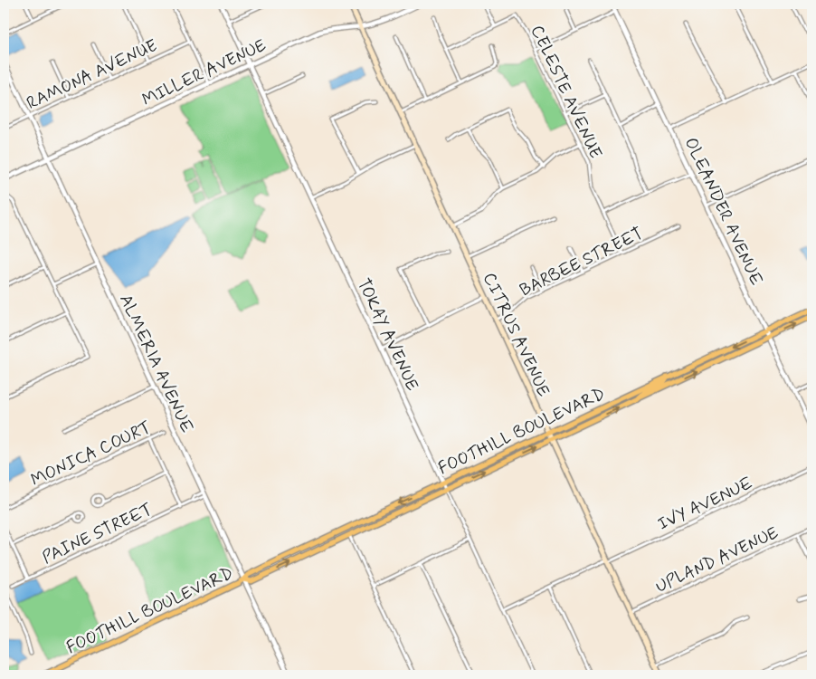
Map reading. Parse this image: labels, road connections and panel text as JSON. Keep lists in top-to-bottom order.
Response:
{
  "streets": {
    "main road": ["CITRUS AVENUE", "FOOTHILL BOULEVARD"],
    "street": [
      "MILLER AVENUE",
      "RAMONA AVENUE",
      "CELESTE AVENUE",
      "OLEANDER AVENUE",
      "BARBEE STREET",
      "TOKAY AVENUE",
      "ALMERIA AVENUE",
      "MONICA COURT",
      "IVY AVENUE",
      "PAINE STREET",
      "UPLAND AVENUE"
    ]
  },
  "crossings": [
    ["MILLER AVENUE", "TOKAY AVENUE"],
    ["MILLER AVENUE", "CITRUS AVENUE"],
    ["MILLER AVENUE", "ALMERIA AVENUE"],
    ["RAMONA AVENUE", "ALMERIA AVENUE"],
    ["CELESTE AVENUE", "BARBEE STREET"],
    ["OLEANDER AVENUE", "FOOTHILL BOULEVARD"],
    ["BARBEE STREET", "CITRUS AVENUE"],
    ["TOKAY AVENUE", "FOOTHILL BOULEVARD"],
    ["TOKAY AVENUE", "IVY AVENUE"],
    ["CITRUS AVENUE", "FOOTHILL BOULEVARD"],
    ["CITRUS AVENUE", "IVY AVENUE"],
    ["CITRUS AVENUE", "UPLAND AVENUE"],
    ["ALMERIA AVENUE", "FOOTHILL BOULEVARD"],
    ["ALMERIA AVENUE", "PAINE STREET"]
  ]
}
